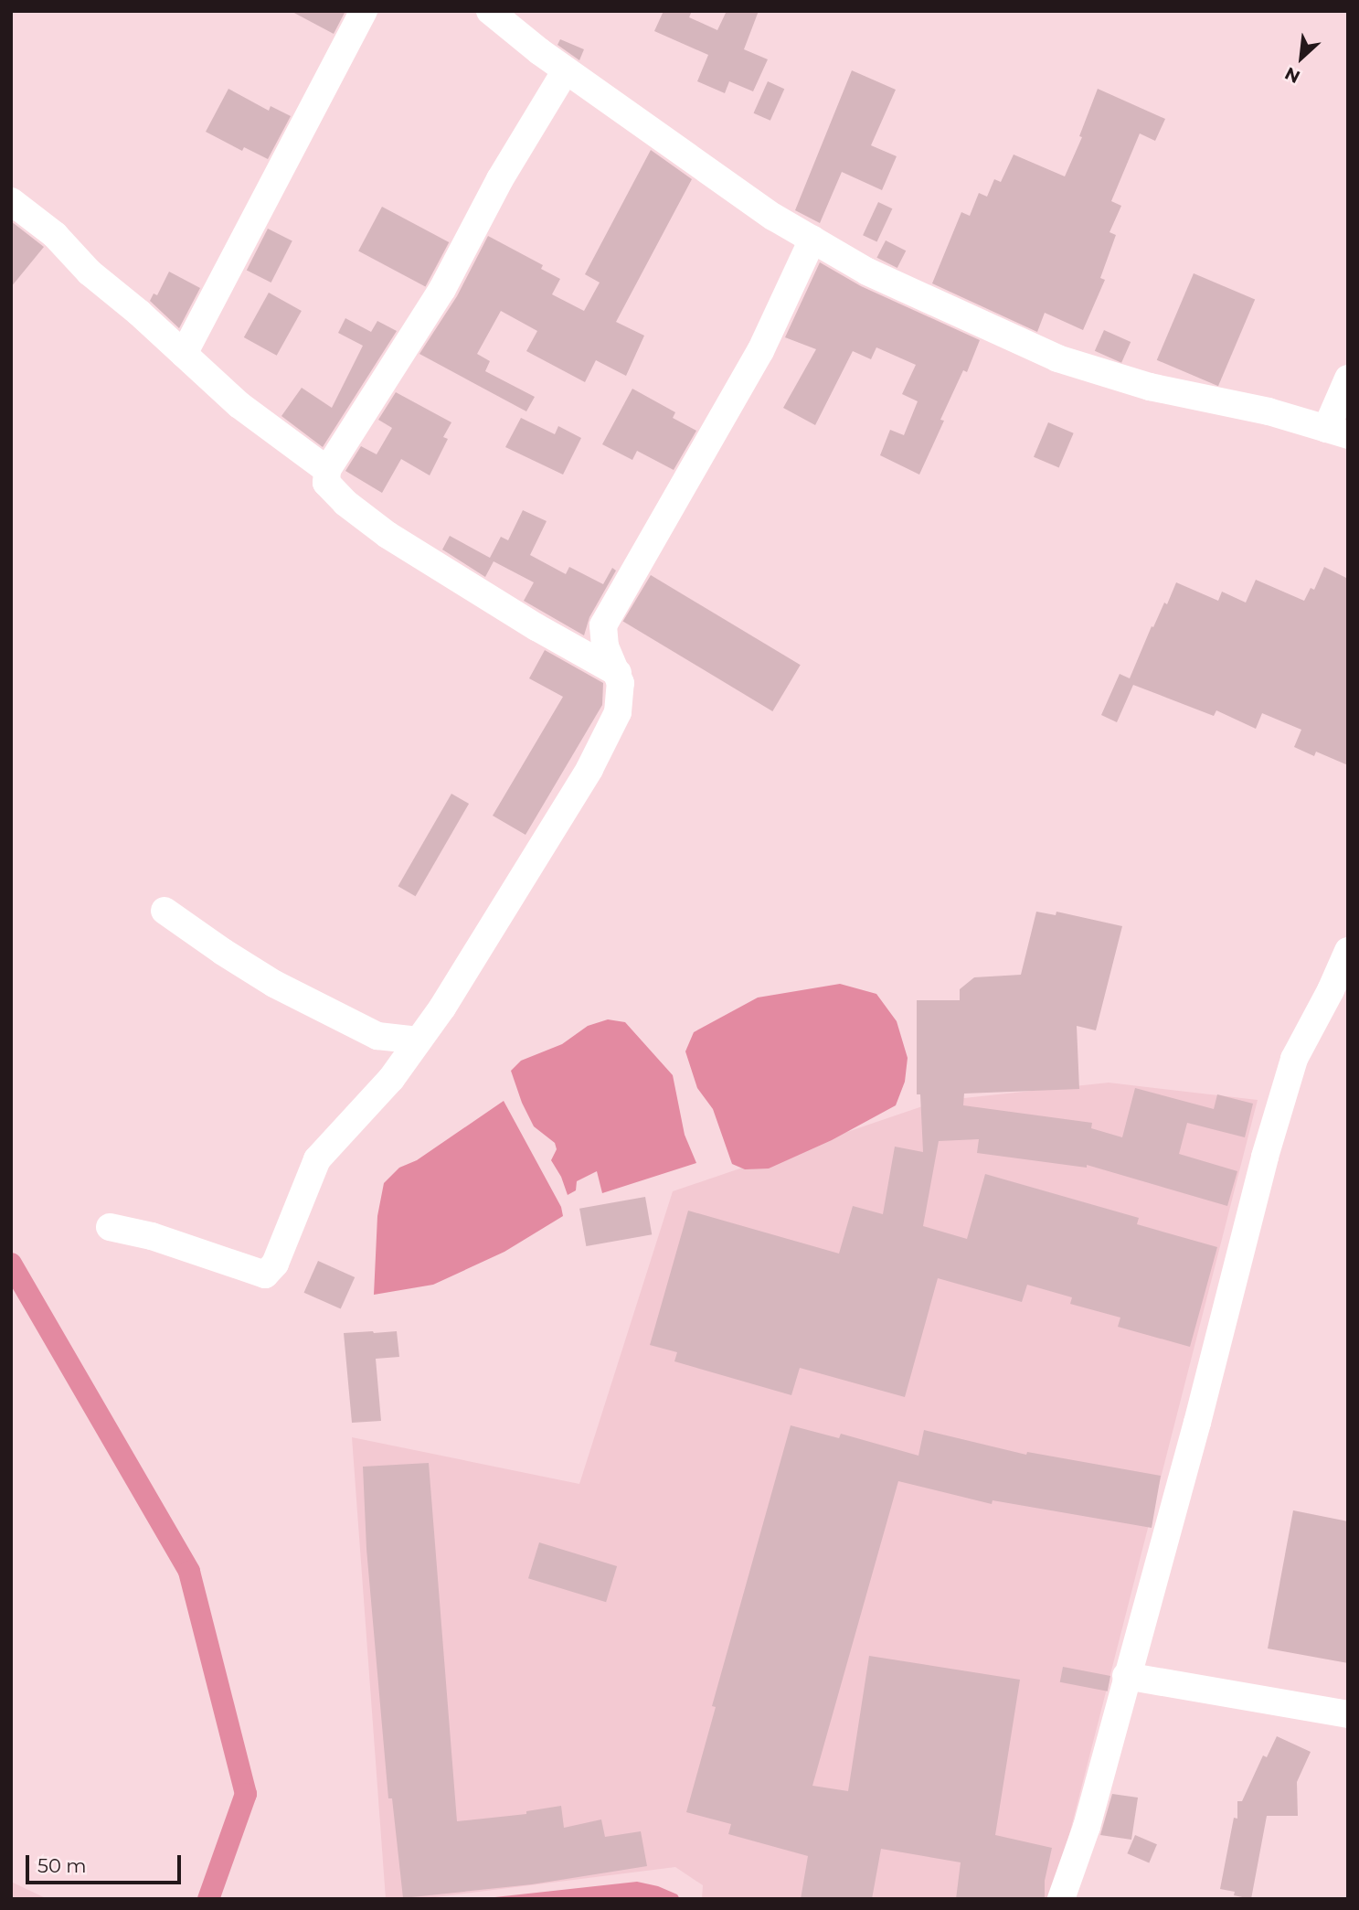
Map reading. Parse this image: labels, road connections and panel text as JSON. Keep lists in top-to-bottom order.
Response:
{
  "scale_bar": "50 m",
  "north": "bottom left"
}
